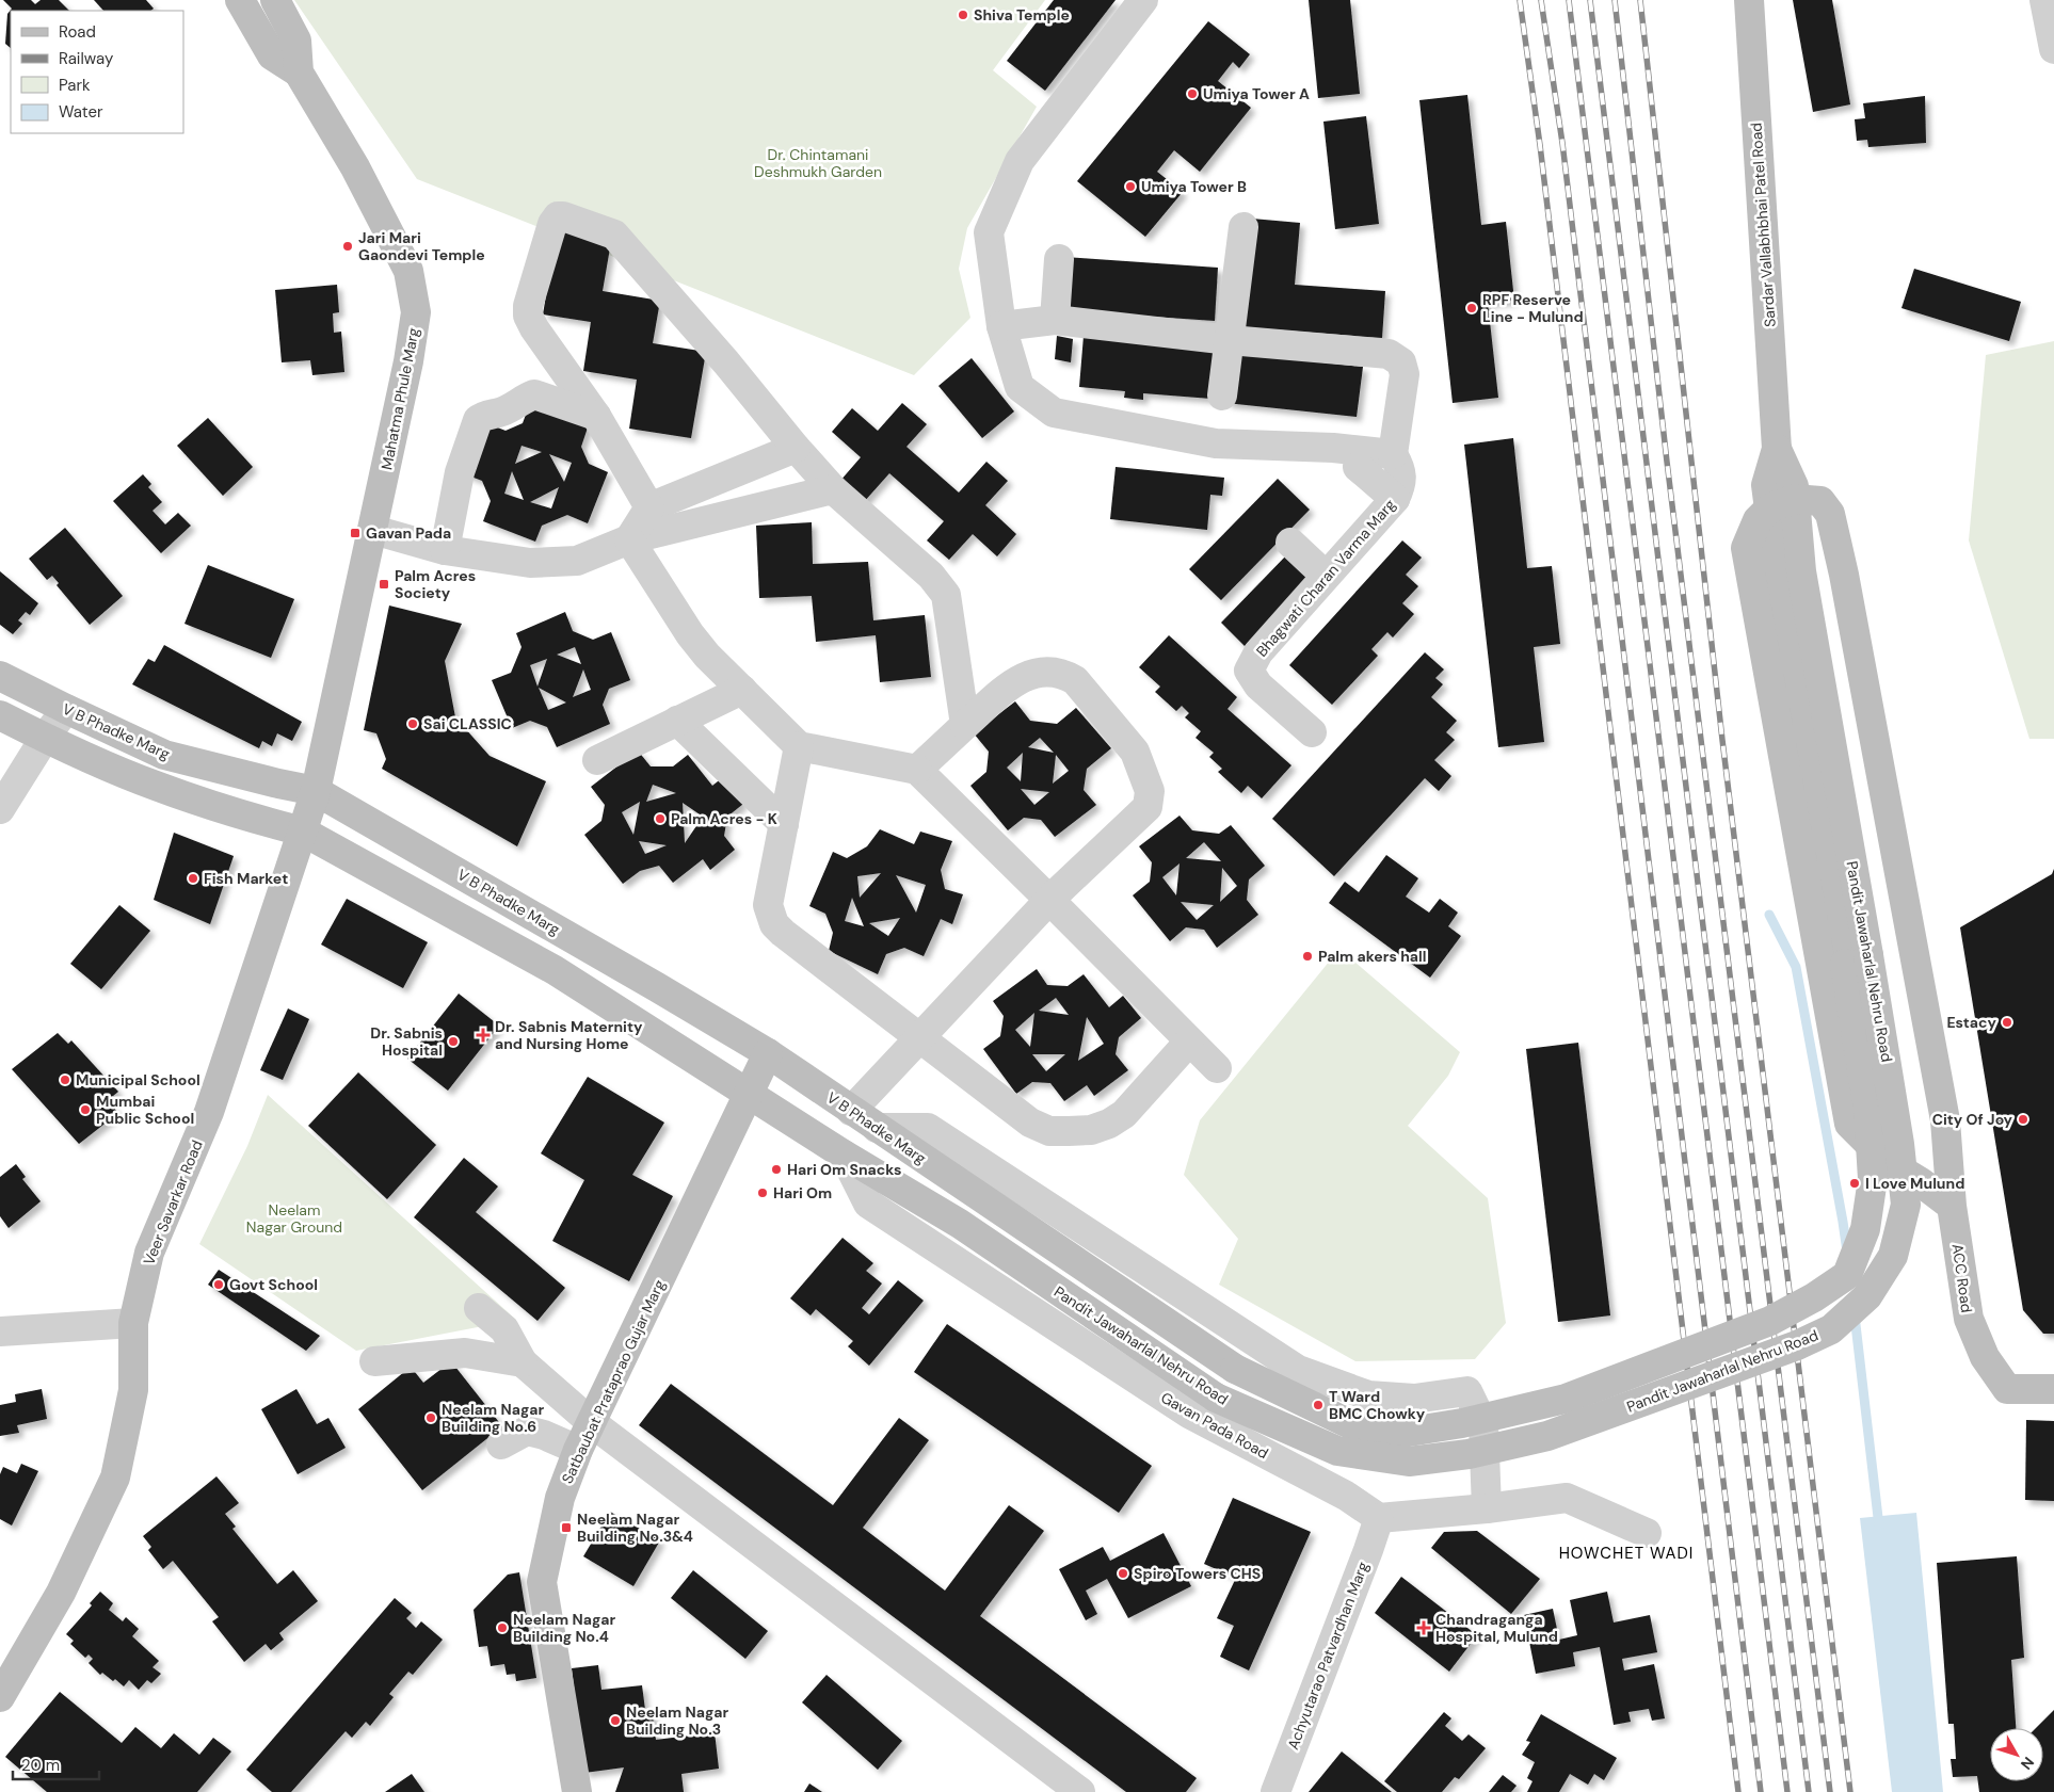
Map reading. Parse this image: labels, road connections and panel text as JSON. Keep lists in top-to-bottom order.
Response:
{
  "streets": {
    "main road": [
      "Sardar Vallabhbhai Patel Road",
      "Mahatma Phule Marg",
      "V B Phadke Marg",
      "Pandit Jawaharlal Nehru Road",
      "Veer Savarkar Road",
      "ACC Road",
      "Satbaubat Prataprao Gujar Marg"
    ],
    "street": ["Bhagwati Charan Varma Marg", "Gavan Pada Road", "Achyutarao Patvardhan Marg"]
  },
  "crossings": [
    ["Sardar Vallabhbhai Patel Road", "Pandit Jawaharlal Nehru Road"],
    ["Mahatma Phule Marg", "V B Phadke Marg"],
    ["Mahatma Phule Marg", "Veer Savarkar Road"],
    ["V B Phadke Marg", "Pandit Jawaharlal Nehru Road"],
    ["V B Phadke Marg", "Veer Savarkar Road"],
    ["V B Phadke Marg", "Satbaubat Prataprao Gujar Marg"],
    ["Pandit Jawaharlal Nehru Road", "Gavan Pada Road"],
    ["Gavan Pada Road", "Achyutarao Patvardhan Marg"]
  ],
  "districts": ["HOWCHET WADI"],
  "parks": ["Dr. Chintamani Deshmukh Garden", "Neelam Nagar Ground"],
  "places": {
    "other": [
      "Shiva Temple",
      "Umiya Tower A",
      "Umiya Tower B",
      "Jari Mari Gaondevi Temple",
      "RPF Reserve Line - Mulund",
      "Sai CLASSIC",
      "Palm Acres - K",
      "Fish Market",
      "Palm akers hall",
      "Estacy",
      "Dr. Sabnis Hospital",
      "Municipal School",
      "Mumbai Public School",
      "City Of Joy",
      "Hari Om Snacks",
      "I Love Mulund",
      "Hari Om",
      "Govt School",
      "T Ward BMC Chowky",
      "Neelam Nagar Building No.6",
      "Spiro Towers CHS",
      "Neelam Nagar Building No.4",
      "Neelam Nagar Building No.3"
    ],
    "transit": ["Gavan Pada", "Palm Acres Society", "Neelam Nagar Building No.3&4"],
    "health": ["Dr. Sabnis Maternity and Nursing Home", "Chandraganga Hospital, Mulund"]
  },
  "legend": [
    "Road",
    "Railway",
    "Park",
    "Water"
  ],
  "scale_bar": "20 m",
  "north": "bottom right"
}
